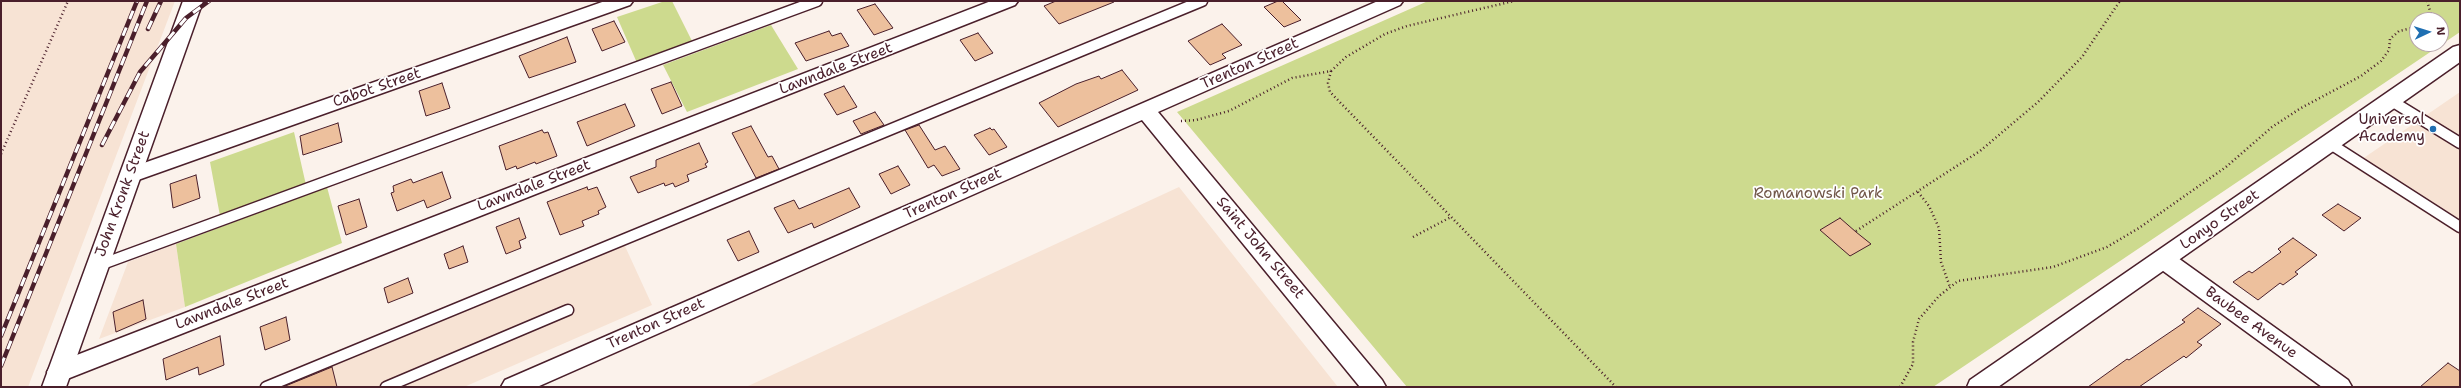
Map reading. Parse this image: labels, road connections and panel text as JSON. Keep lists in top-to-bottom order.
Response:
{
  "streets": {
    "street": [
      "Trenton Street",
      "Lawndale Street",
      "Cabot Street",
      "John Kronk Street",
      "Lonyo Street",
      "Saint John Street",
      "Baubee Avenue"
    ]
  },
  "crossings": [
    ["Trenton Street", "Saint John Street"],
    ["Lawndale Street", "John Kronk Street"],
    ["Cabot Street", "John Kronk Street"],
    ["Lonyo Street", "Baubee Avenue"]
  ],
  "parks": ["Romanowski Park"],
  "places": ["Universal Academy"],
  "north": "right"
}
